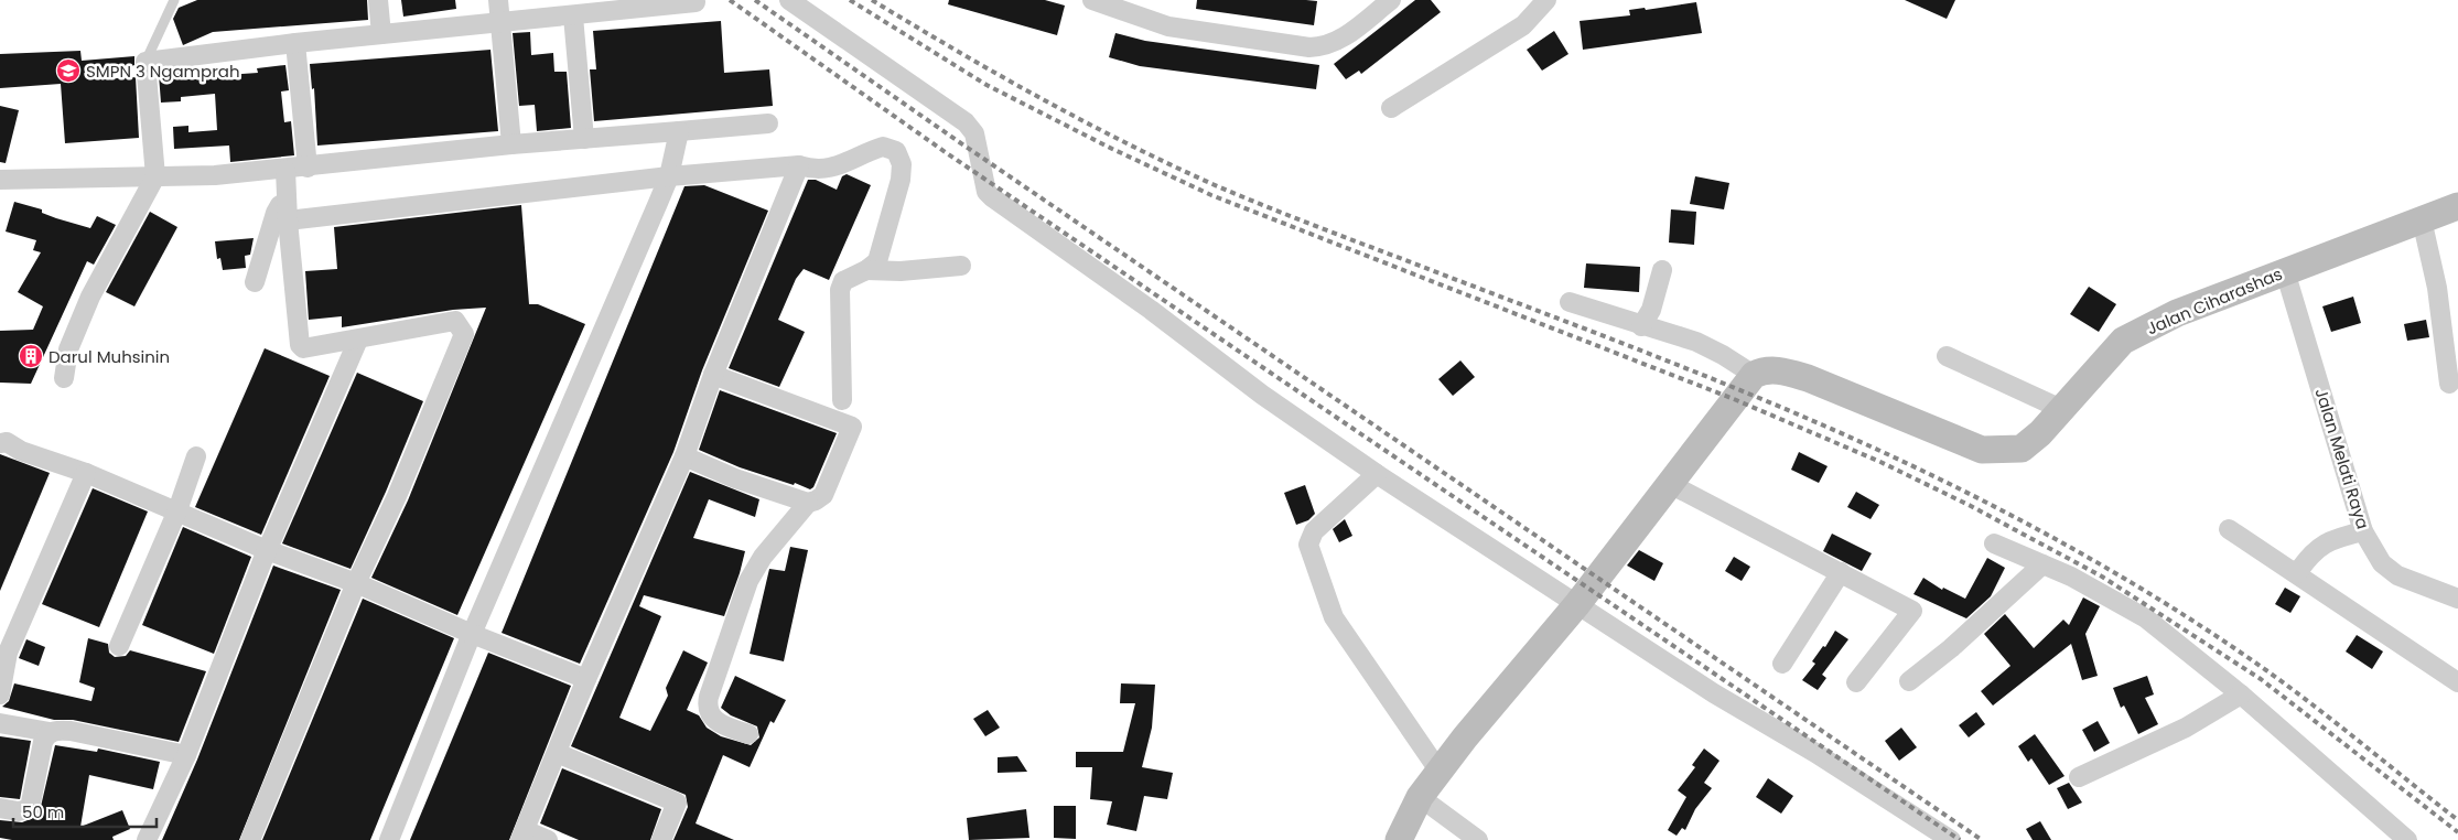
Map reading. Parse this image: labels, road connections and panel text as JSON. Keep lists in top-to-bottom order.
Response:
{
  "streets": {
    "street": ["Jalan Ciharashas", "Jalan Melati Raya"]
  },
  "crossings": [
    ["Jalan Ciharashas", "Jalan Melati Raya"]
  ],
  "places": {
    "school or university": ["SMPN 3 Ngamprah"],
    "building": ["Darul Muhsinin"]
  },
  "scale_bar": "50 m"
}
